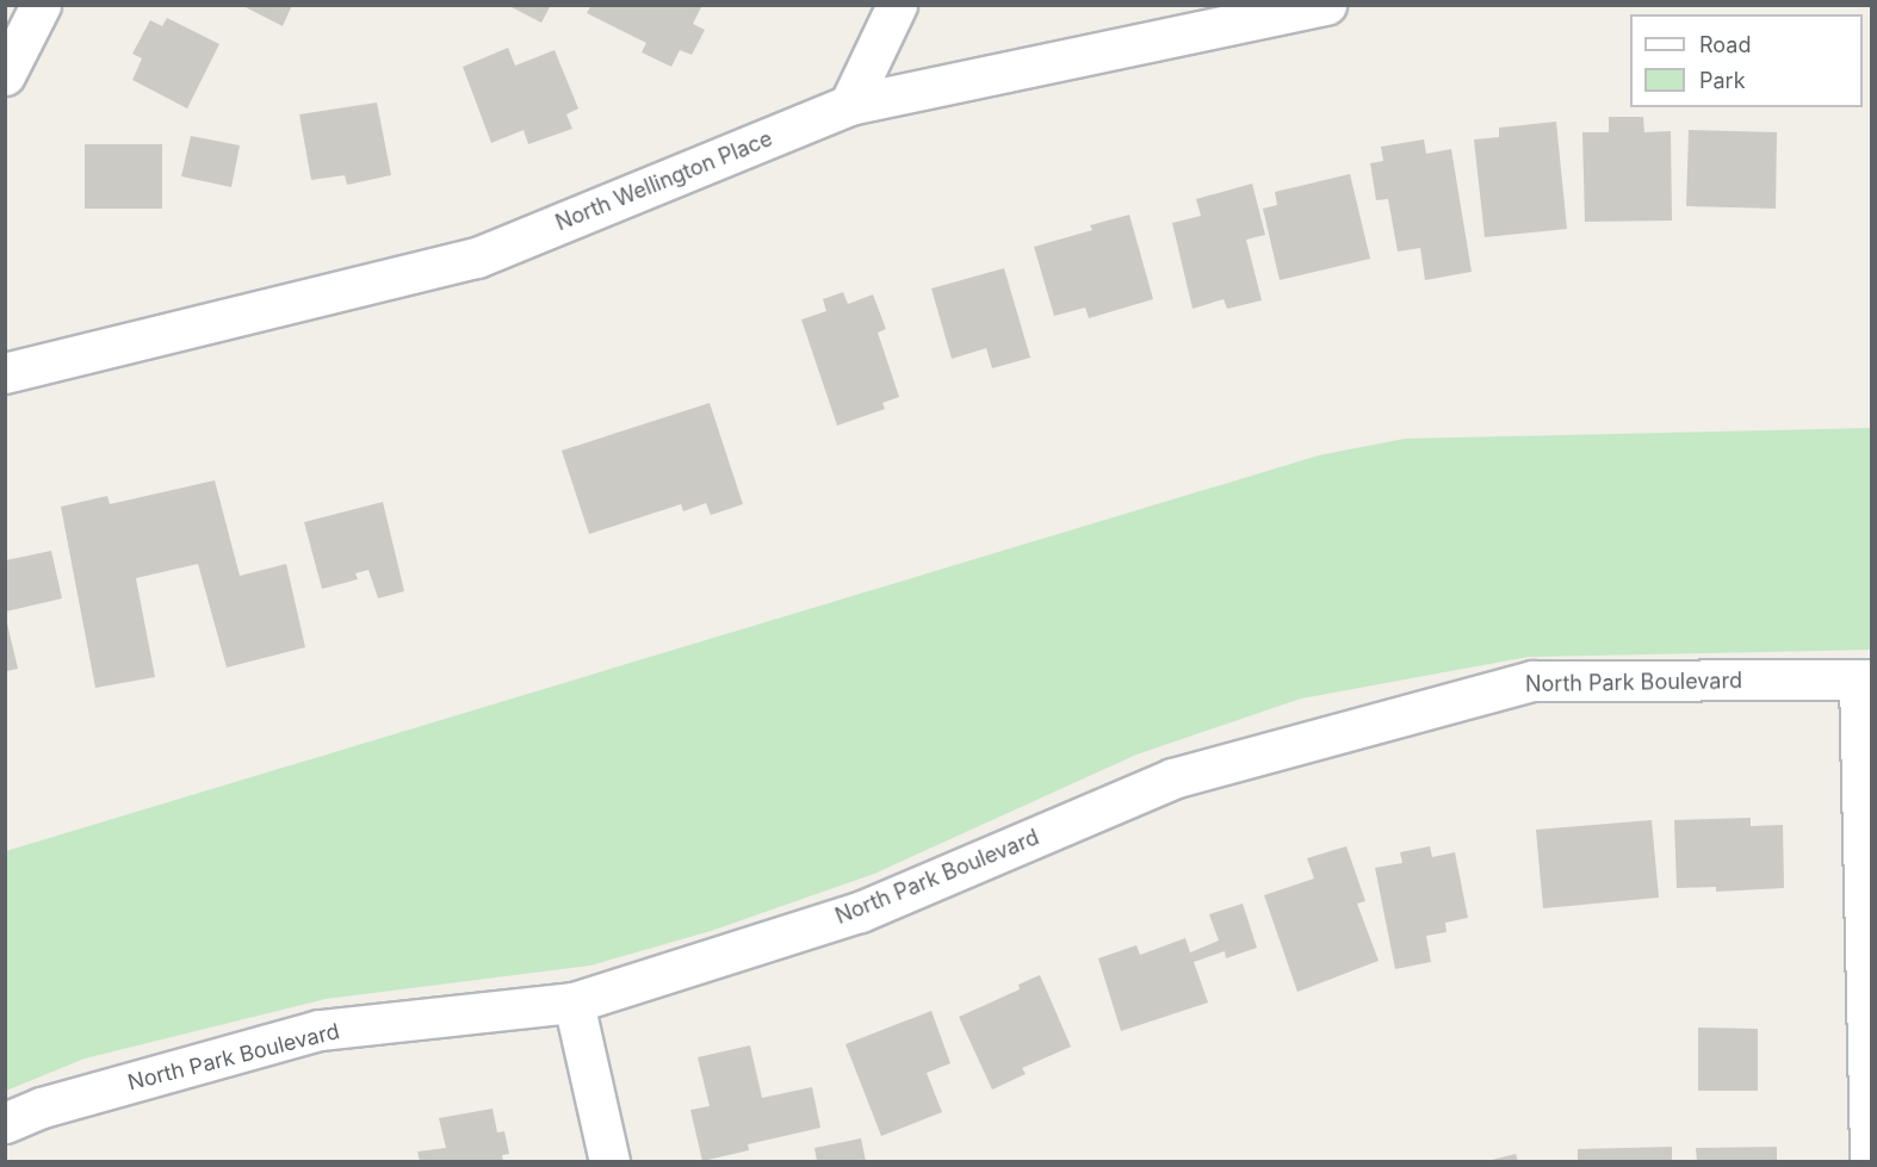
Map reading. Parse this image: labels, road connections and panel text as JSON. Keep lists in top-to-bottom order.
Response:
{
  "streets": {
    "street": ["North Wellington Place", "North Park Boulevard"]
  },
  "legend": ["Road", "Park"]
}
